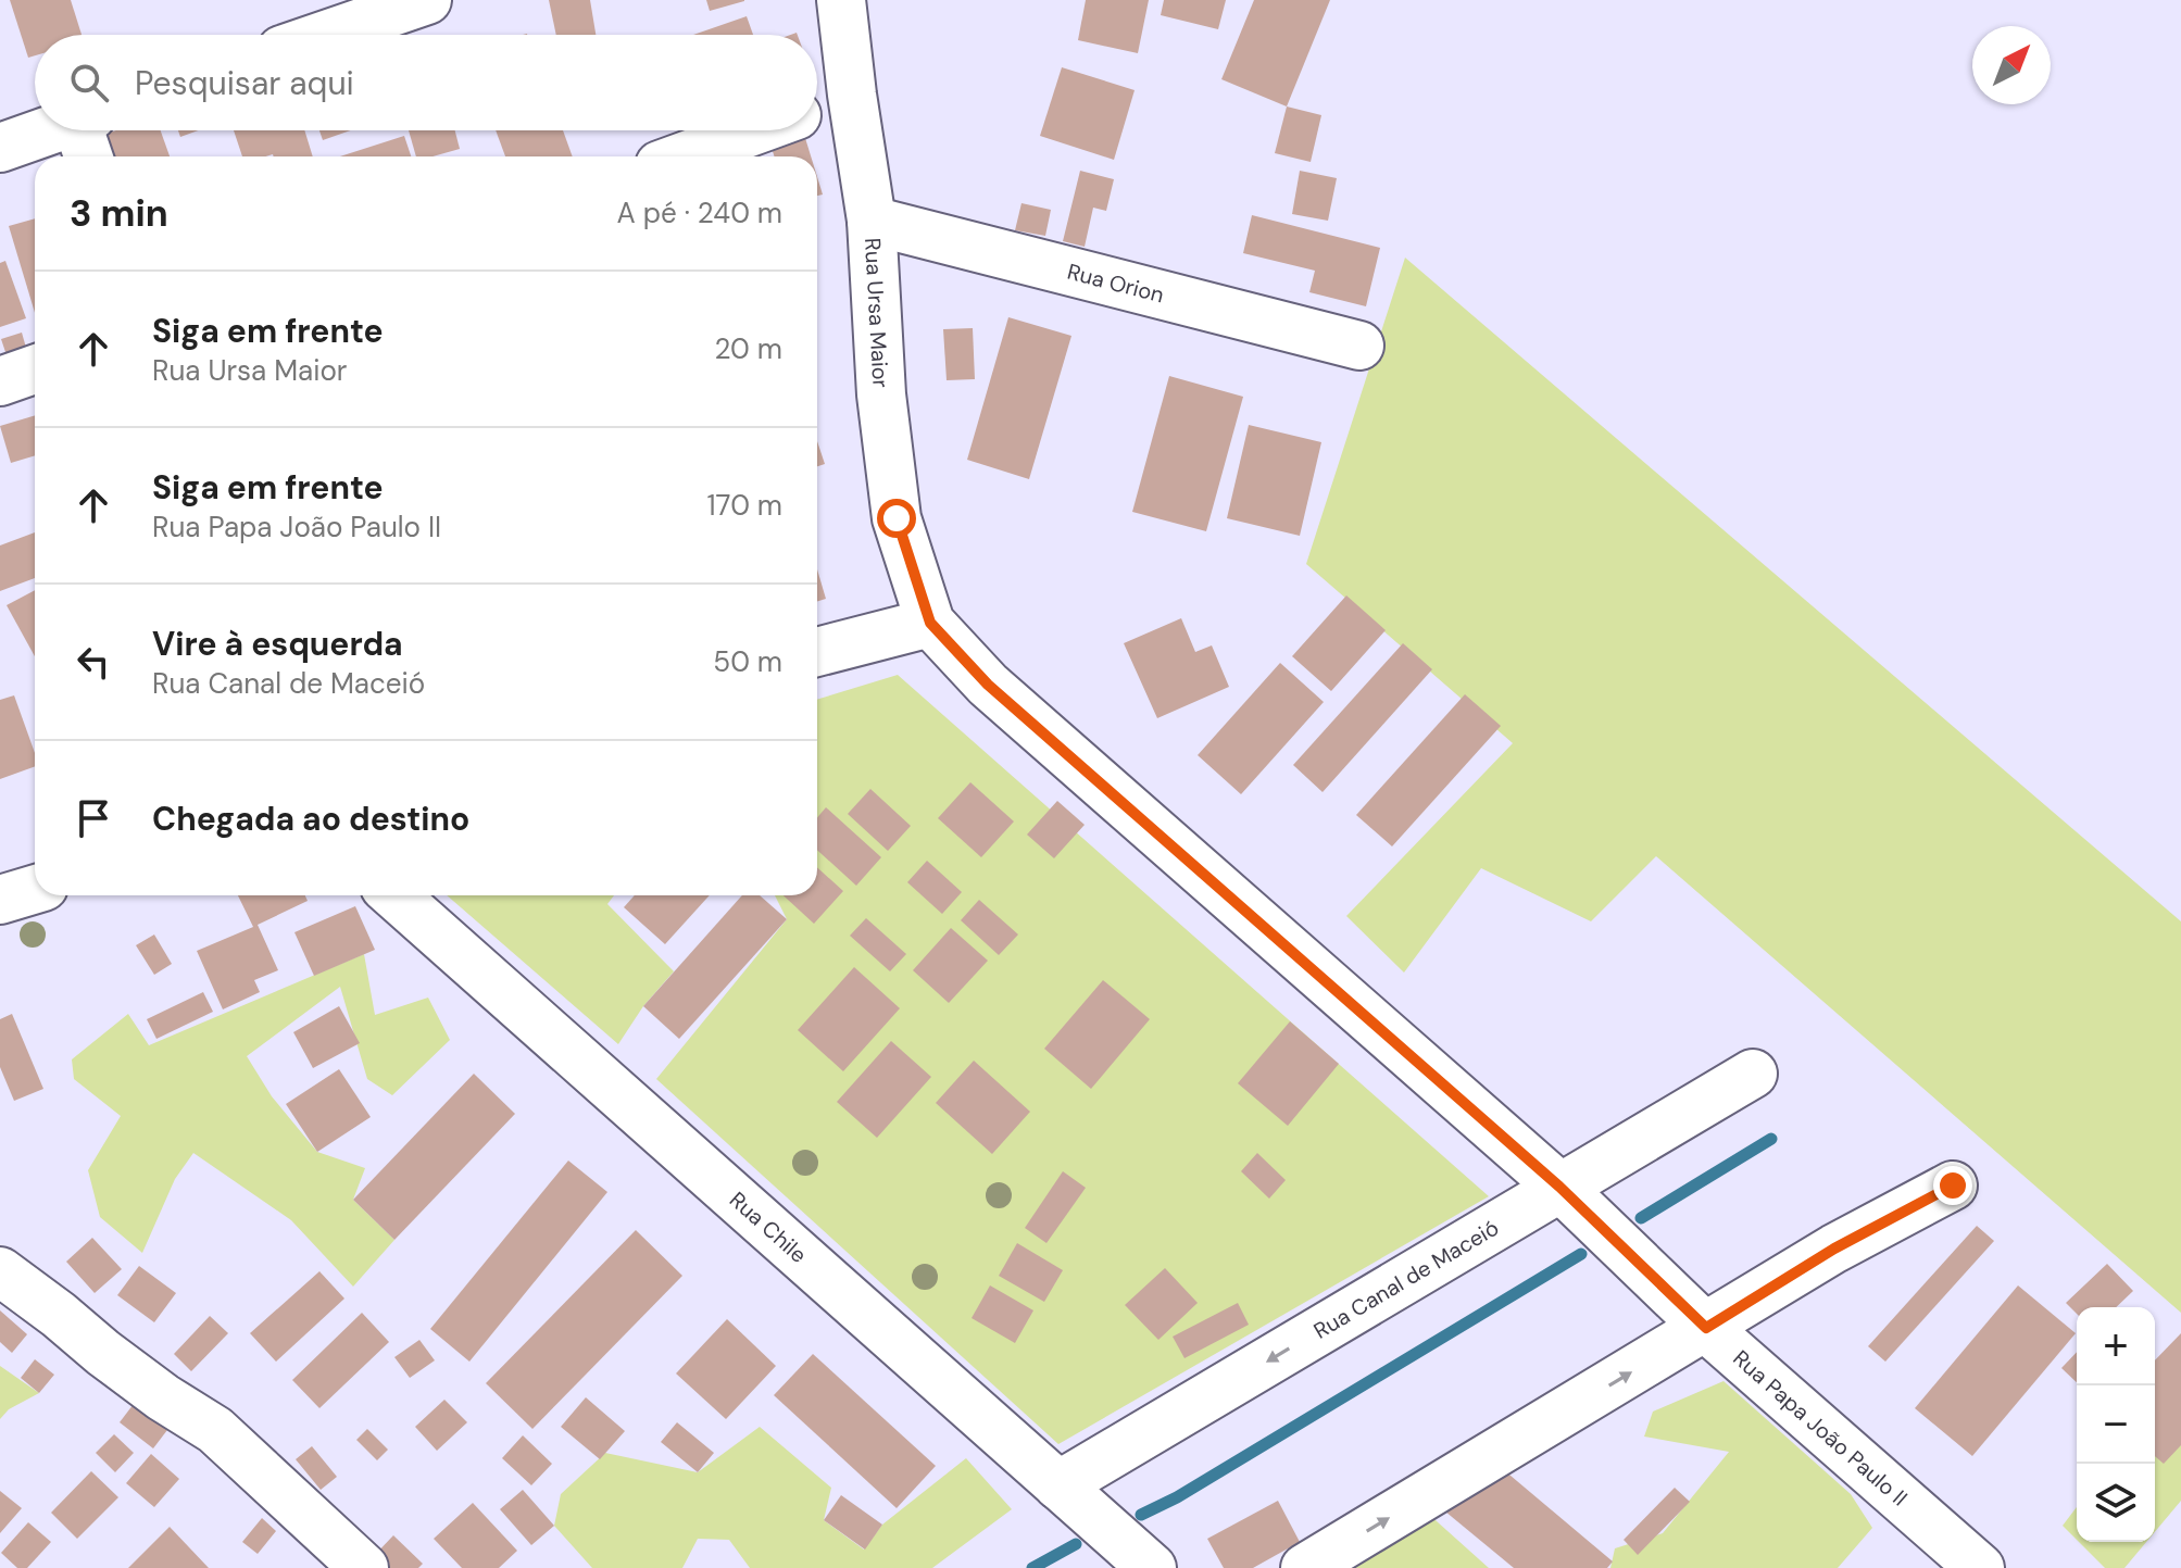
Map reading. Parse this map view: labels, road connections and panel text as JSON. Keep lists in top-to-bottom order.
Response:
{
  "streets": {
    "street": [
      "Rua Orion",
      "Rua Ursa Maior",
      "Rua Chile",
      "Rua Canal de Maceió",
      "Rua Papa João Paulo II"
    ]
  },
  "crossings": [
    ["Rua Orion", "Rua Ursa Maior"],
    ["Rua Ursa Maior", "Rua Papa João Paulo II"],
    ["Rua Chile", "Rua Canal de Maceió"],
    ["Rua Canal de Maceió", "Rua Papa João Paulo II"]
  ],
  "north": "top right",
  "page": {
    "search": "Pesquisar aqui",
    "heading": ["3 min", "A pé · 240 m"],
    "list": [
      ["Siga em frente", "Rua Ursa Maior", "20 m"],
      ["Siga em frente", "Rua Papa João Paulo II", "170 m"],
      ["Vire à esquerda", "Rua Canal de Maceió", "50 m"],
      "Chegada ao destino"
    ],
    "map_buttons": ["+", "−"]
  }
}
